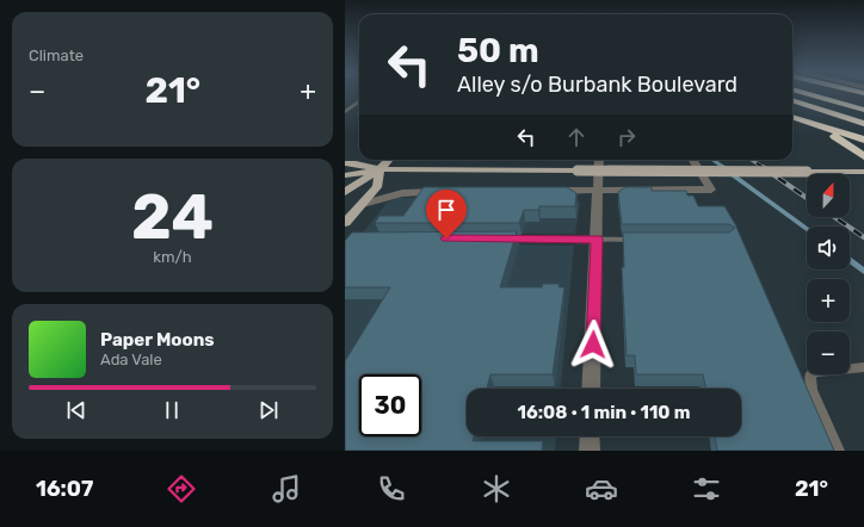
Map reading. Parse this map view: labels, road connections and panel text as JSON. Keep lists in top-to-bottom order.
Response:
{
  "north": "top",
  "page": {
    "tile": [
      "Climate",
      ["24", "km/h"]
    ],
    "turn": ["50 m", "Alley s/o Burbank Boulevard"],
    "heat": ["−", "21°", "+"],
    "map_buttons": ["+", "−"],
    "song": ["Paper Moons", "Ada Vale"],
    "limit": "30",
    "trip": "16:08 · 1 min · 110 m",
    "tabs": ["16:07", "21°"]
  }
}
